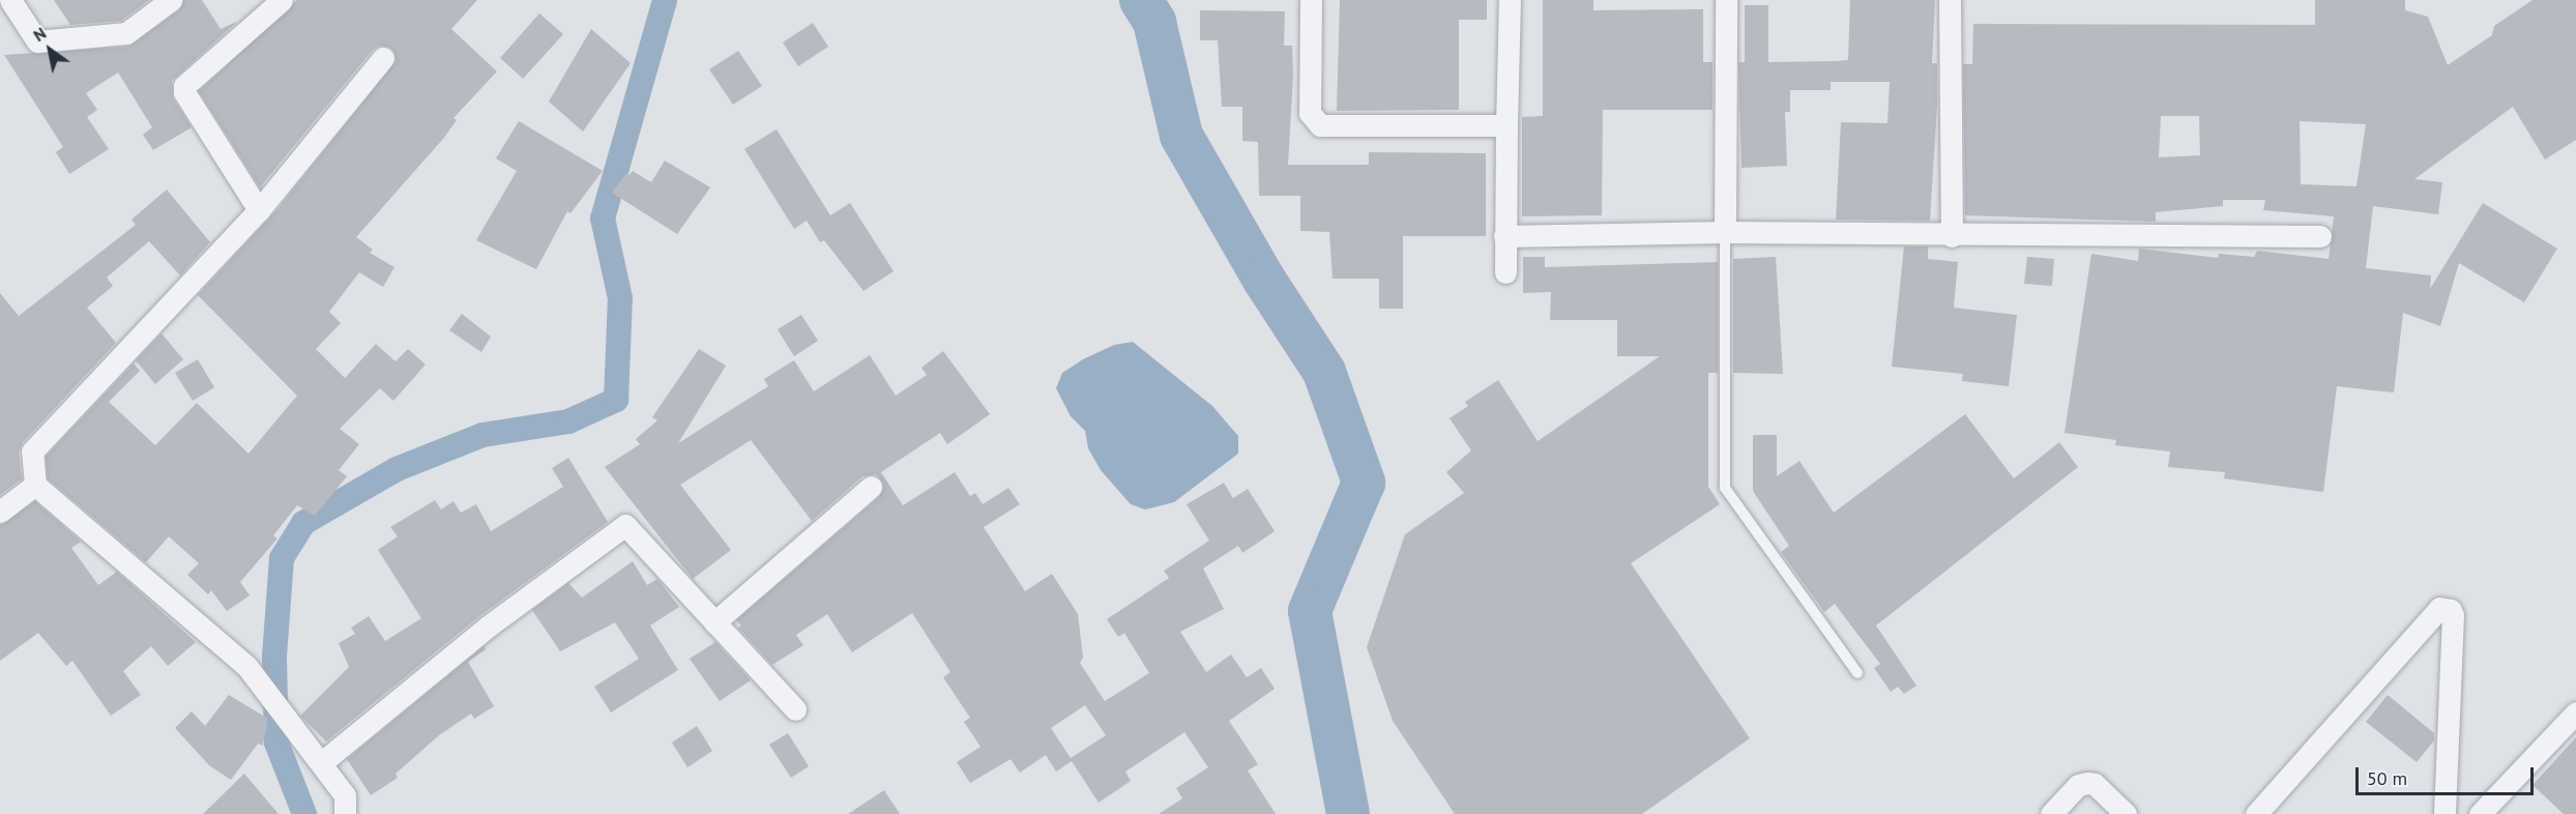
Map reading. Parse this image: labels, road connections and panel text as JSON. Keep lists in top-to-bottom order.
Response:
{
  "scale_bar": "50 m",
  "north": "top left"
}
